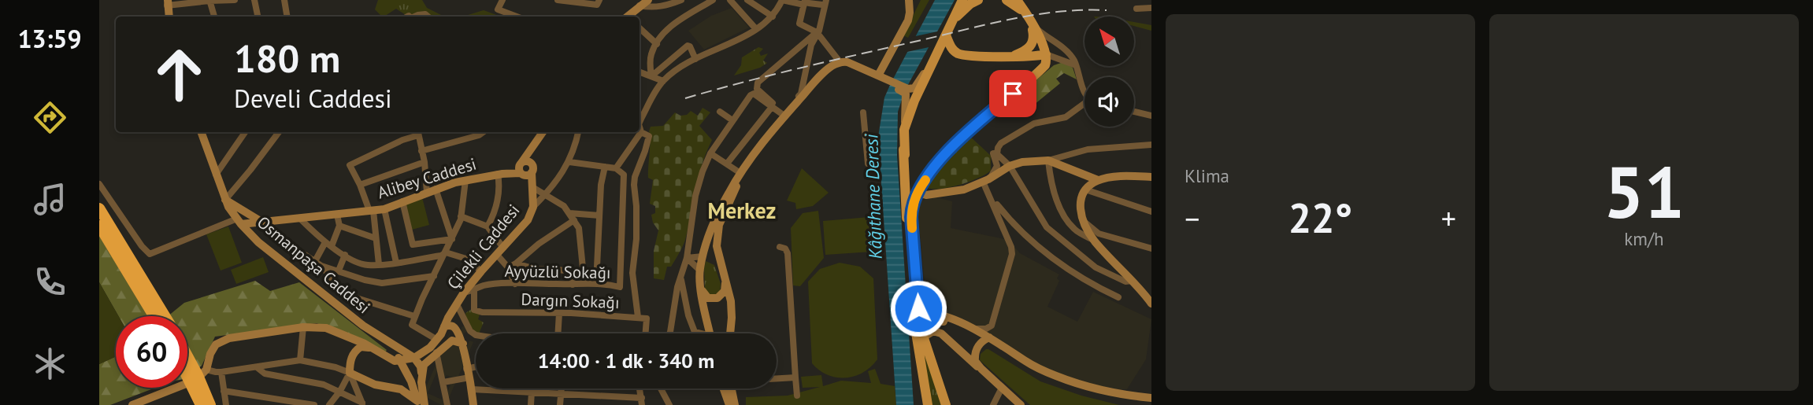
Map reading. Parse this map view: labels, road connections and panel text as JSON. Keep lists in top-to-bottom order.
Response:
{
  "streets": {
    "main road": ["Alibey Caddesi", "Çilekli Caddesi", "Osmanpaşa Caddesi"],
    "street": ["Ayyüzlü Sokağı", "Dargın Sokağı"]
  },
  "crossings": [
    ["Alibey Caddesi", "Çilekli Caddesi"],
    ["Alibey Caddesi", "Osmanpaşa Caddesi"],
    ["Çilekli Caddesi", "Osmanpaşa Caddesi"],
    ["Çilekli Caddesi", "Ayyüzlü Sokağı"],
    ["Ayyüzlü Sokağı", "Dargın Sokağı"]
  ],
  "districts": ["Merkez"],
  "water": ["Kâğıthane Deresi"],
  "north": "top left",
  "page": {
    "tabs": "13:59",
    "tile": [
      "Klima",
      ["51", "km/h"]
    ],
    "turn": ["180 m", "Develi Caddesi"],
    "heat": ["−", "22°", "+"],
    "limit": "60",
    "trip": "14:00 · 1 dk · 340 m"
  }
}
